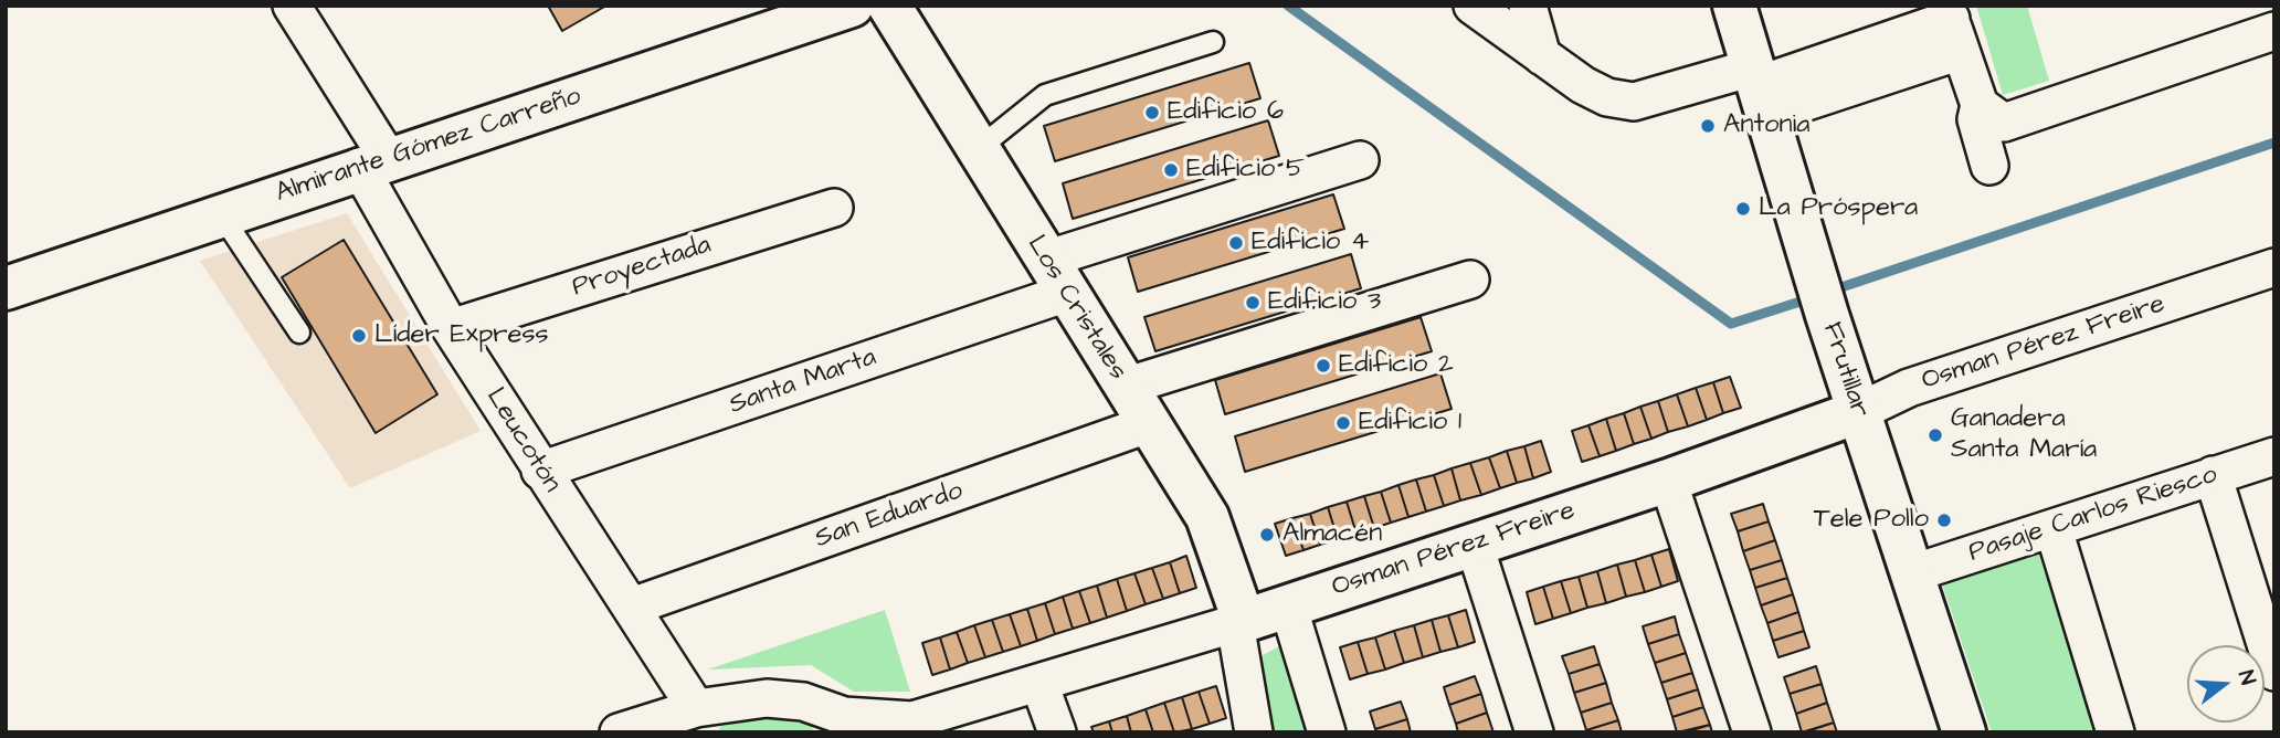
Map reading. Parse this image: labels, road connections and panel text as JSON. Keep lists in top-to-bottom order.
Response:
{
  "streets": {
    "street": [
      "Almirante Gómez Carreño",
      "Proyectada",
      "Los Cristales",
      "Osman Pérez Freire",
      "Frutillar",
      "Santa Marta",
      "Leucotón",
      "Pasaje Carlos Riesco",
      "San Eduardo"
    ]
  },
  "crossings": [
    ["Almirante Gómez Carreño", "Leucotón"],
    ["Proyectada", "Leucotón"],
    ["Los Cristales", "Osman Pérez Freire"],
    ["Los Cristales", "Santa Marta"],
    ["Los Cristales", "San Eduardo"],
    ["Osman Pérez Freire", "Frutillar"],
    ["Osman Pérez Freire", "Leucotón"],
    ["Frutillar", "Pasaje Carlos Riesco"],
    ["Santa Marta", "Leucotón"],
    ["Leucotón", "San Eduardo"]
  ],
  "places": [
    "Edificio 6",
    "Antonia",
    "Edificio 5",
    "La Próspera",
    "Edificio 4",
    "Edificio 3",
    "Líder Express",
    "Edificio 2",
    "Edificio 1",
    "Ganadera Santa María",
    "Tele Pollo",
    "Almacén"
  ],
  "north": "right"
}
